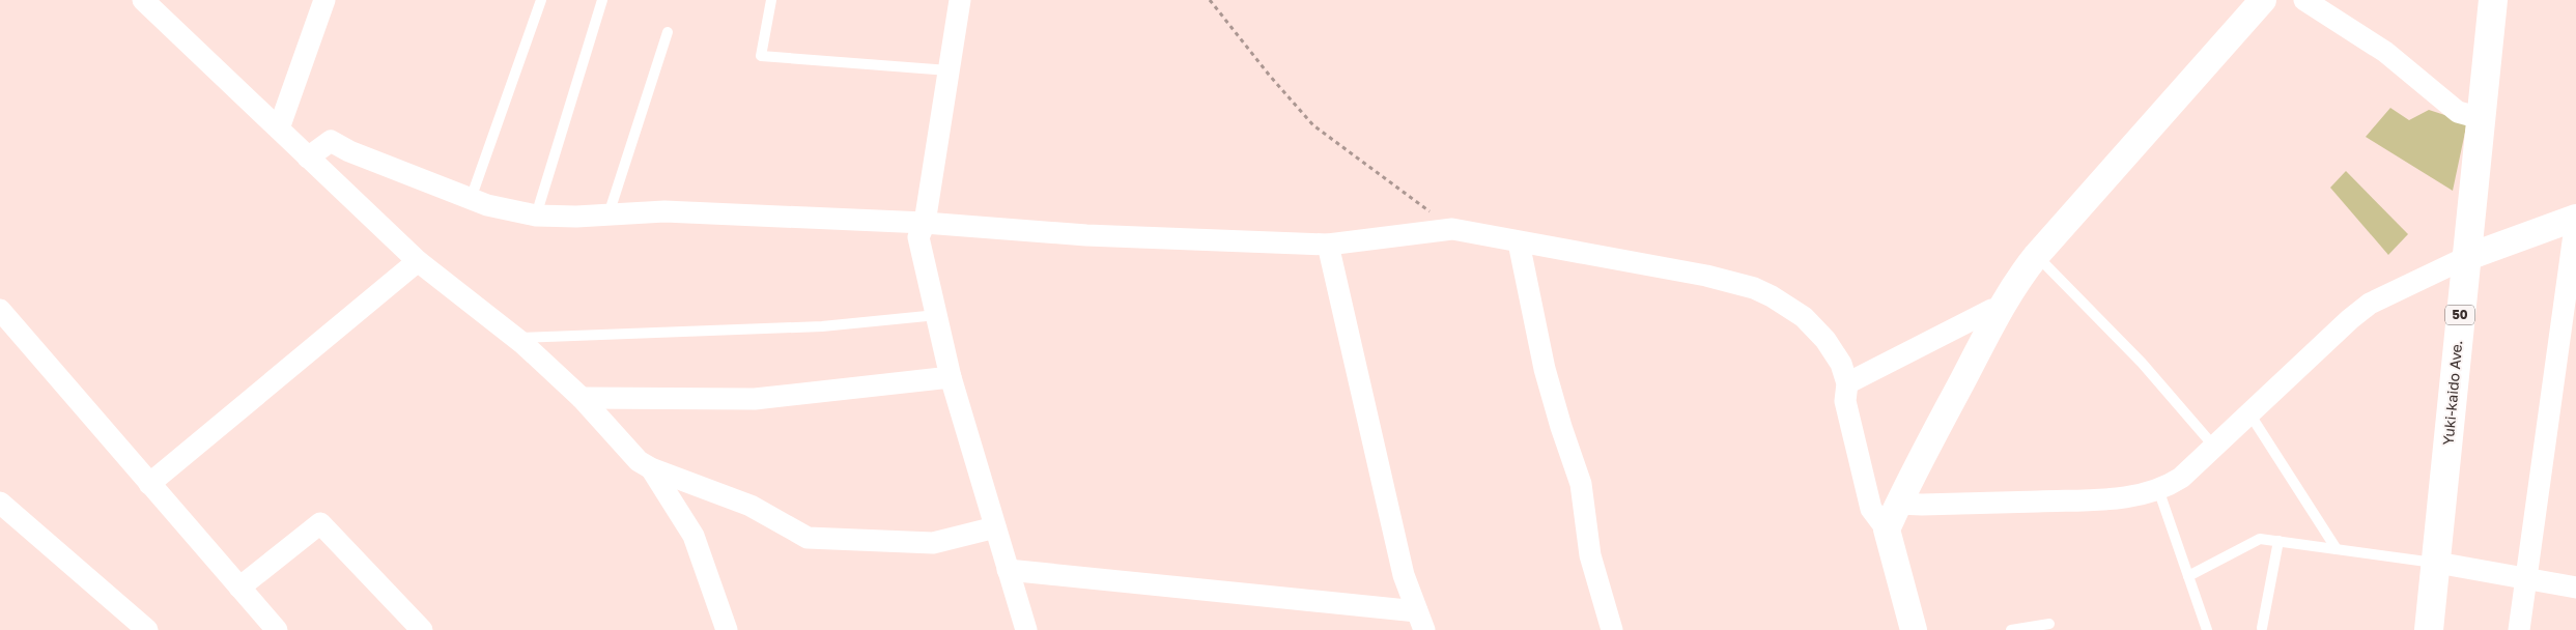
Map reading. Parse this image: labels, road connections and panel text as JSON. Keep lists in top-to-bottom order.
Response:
{
  "streets": {
    "highway": ["50", "Yuki-kaido Ave."]
  }
}
